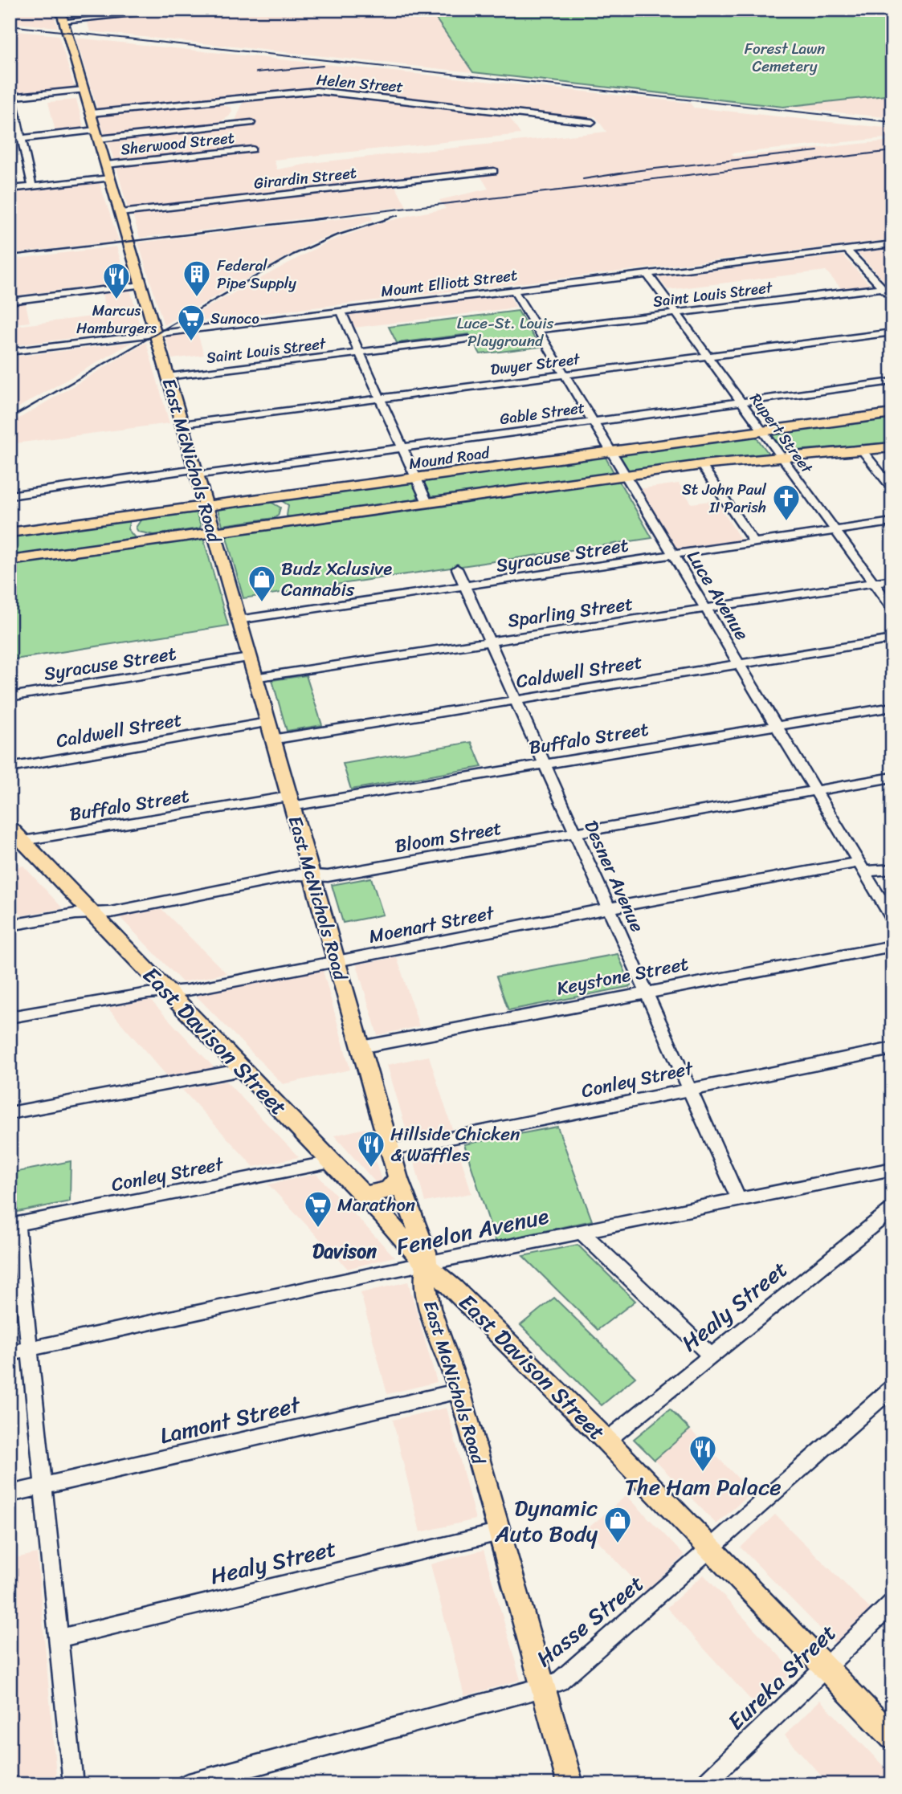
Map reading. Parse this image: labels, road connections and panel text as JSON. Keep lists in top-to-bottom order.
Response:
{
  "streets": {
    "main road": ["Mound Road", "East McNichols Road", "East Davison Street"],
    "street": [
      "Helen Street",
      "Sherwood Street",
      "Girardin Street",
      "Mount Elliott Street",
      "Saint Louis Street",
      "Dwyer Street",
      "Gable Street",
      "Rupert Street",
      "Syracuse Street",
      "Luce Avenue",
      "Sparling Street",
      "Caldwell Street",
      "Buffalo Street",
      "Bloom Street",
      "Desner Avenue",
      "Moenart Street",
      "Keystone Street",
      "Conley Street",
      "Fenelon Avenue",
      "Healy Street",
      "Lamont Street",
      "Hasse Street",
      "Eureka Street"
    ]
  },
  "crossings": [
    ["Helen Street", "East McNichols Road"],
    ["Sherwood Street", "East McNichols Road"],
    ["Girardin Street", "East McNichols Road"],
    ["Mount Elliott Street", "Rupert Street"],
    ["Mount Elliott Street", "East McNichols Road"],
    ["Mount Elliott Street", "Luce Avenue"],
    ["Saint Louis Street", "Rupert Street"],
    ["Saint Louis Street", "East McNichols Road"],
    ["Saint Louis Street", "Luce Avenue"],
    ["Dwyer Street", "Rupert Street"],
    ["Dwyer Street", "East McNichols Road"],
    ["Dwyer Street", "Luce Avenue"],
    ["Gable Street", "Rupert Street"],
    ["Gable Street", "East McNichols Road"],
    ["Gable Street", "Luce Avenue"],
    ["Rupert Street", "Mound Road"],
    ["Rupert Street", "Syracuse Street"],
    ["Rupert Street", "Sparling Street"],
    ["Mound Road", "East McNichols Road"],
    ["Mound Road", "Luce Avenue"],
    ["East McNichols Road", "Syracuse Street"],
    ["East McNichols Road", "Sparling Street"],
    ["East McNichols Road", "Caldwell Street"],
    ["East McNichols Road", "Buffalo Street"],
    ["East McNichols Road", "Bloom Street"],
    ["East McNichols Road", "Moenart Street"],
    ["East McNichols Road", "Keystone Street"],
    ["East McNichols Road", "East Davison Street"],
    ["East McNichols Road", "Conley Street"],
    ["East McNichols Road", "Fenelon Avenue"],
    ["East McNichols Road", "Healy Street"],
    ["East McNichols Road", "Lamont Street"],
    ["East McNichols Road", "Hasse Street"],
    ["Syracuse Street", "Luce Avenue"],
    ["Syracuse Street", "Desner Avenue"],
    ["Luce Avenue", "Sparling Street"],
    ["Luce Avenue", "Caldwell Street"],
    ["Luce Avenue", "Buffalo Street"],
    ["Luce Avenue", "Bloom Street"],
    ["Luce Avenue", "Moenart Street"],
    ["Sparling Street", "Desner Avenue"],
    ["Caldwell Street", "Desner Avenue"],
    ["Buffalo Street", "Desner Avenue"],
    ["Buffalo Street", "East Davison Street"],
    ["Bloom Street", "Desner Avenue"],
    ["Bloom Street", "East Davison Street"],
    ["Desner Avenue", "Moenart Street"],
    ["Desner Avenue", "Keystone Street"],
    ["Desner Avenue", "Conley Street"],
    ["Desner Avenue", "Fenelon Avenue"],
    ["Moenart Street", "East Davison Street"],
    ["East Davison Street", "Conley Street"],
    ["East Davison Street", "Fenelon Avenue"],
    ["East Davison Street", "Healy Street"],
    ["East Davison Street", "Hasse Street"],
    ["East Davison Street", "Eureka Street"]
  ],
  "districts": ["Davison"],
  "parks": ["Forest Lawn Cemetery", "Luce-St. Louis Playground"],
  "places": {
    "building": ["Federal Pipe Supply"],
    "restaurant": ["Marcus Hamburgers", "Hillside Chicken & Waffles", "The Ham Palace"],
    "supermarket": ["Sunoco", "Marathon"],
    "church": ["St John Paul II Parish"],
    "shop": ["Budz Xclusive Cannabis", "Dynamic Auto Body"]
  }
}
